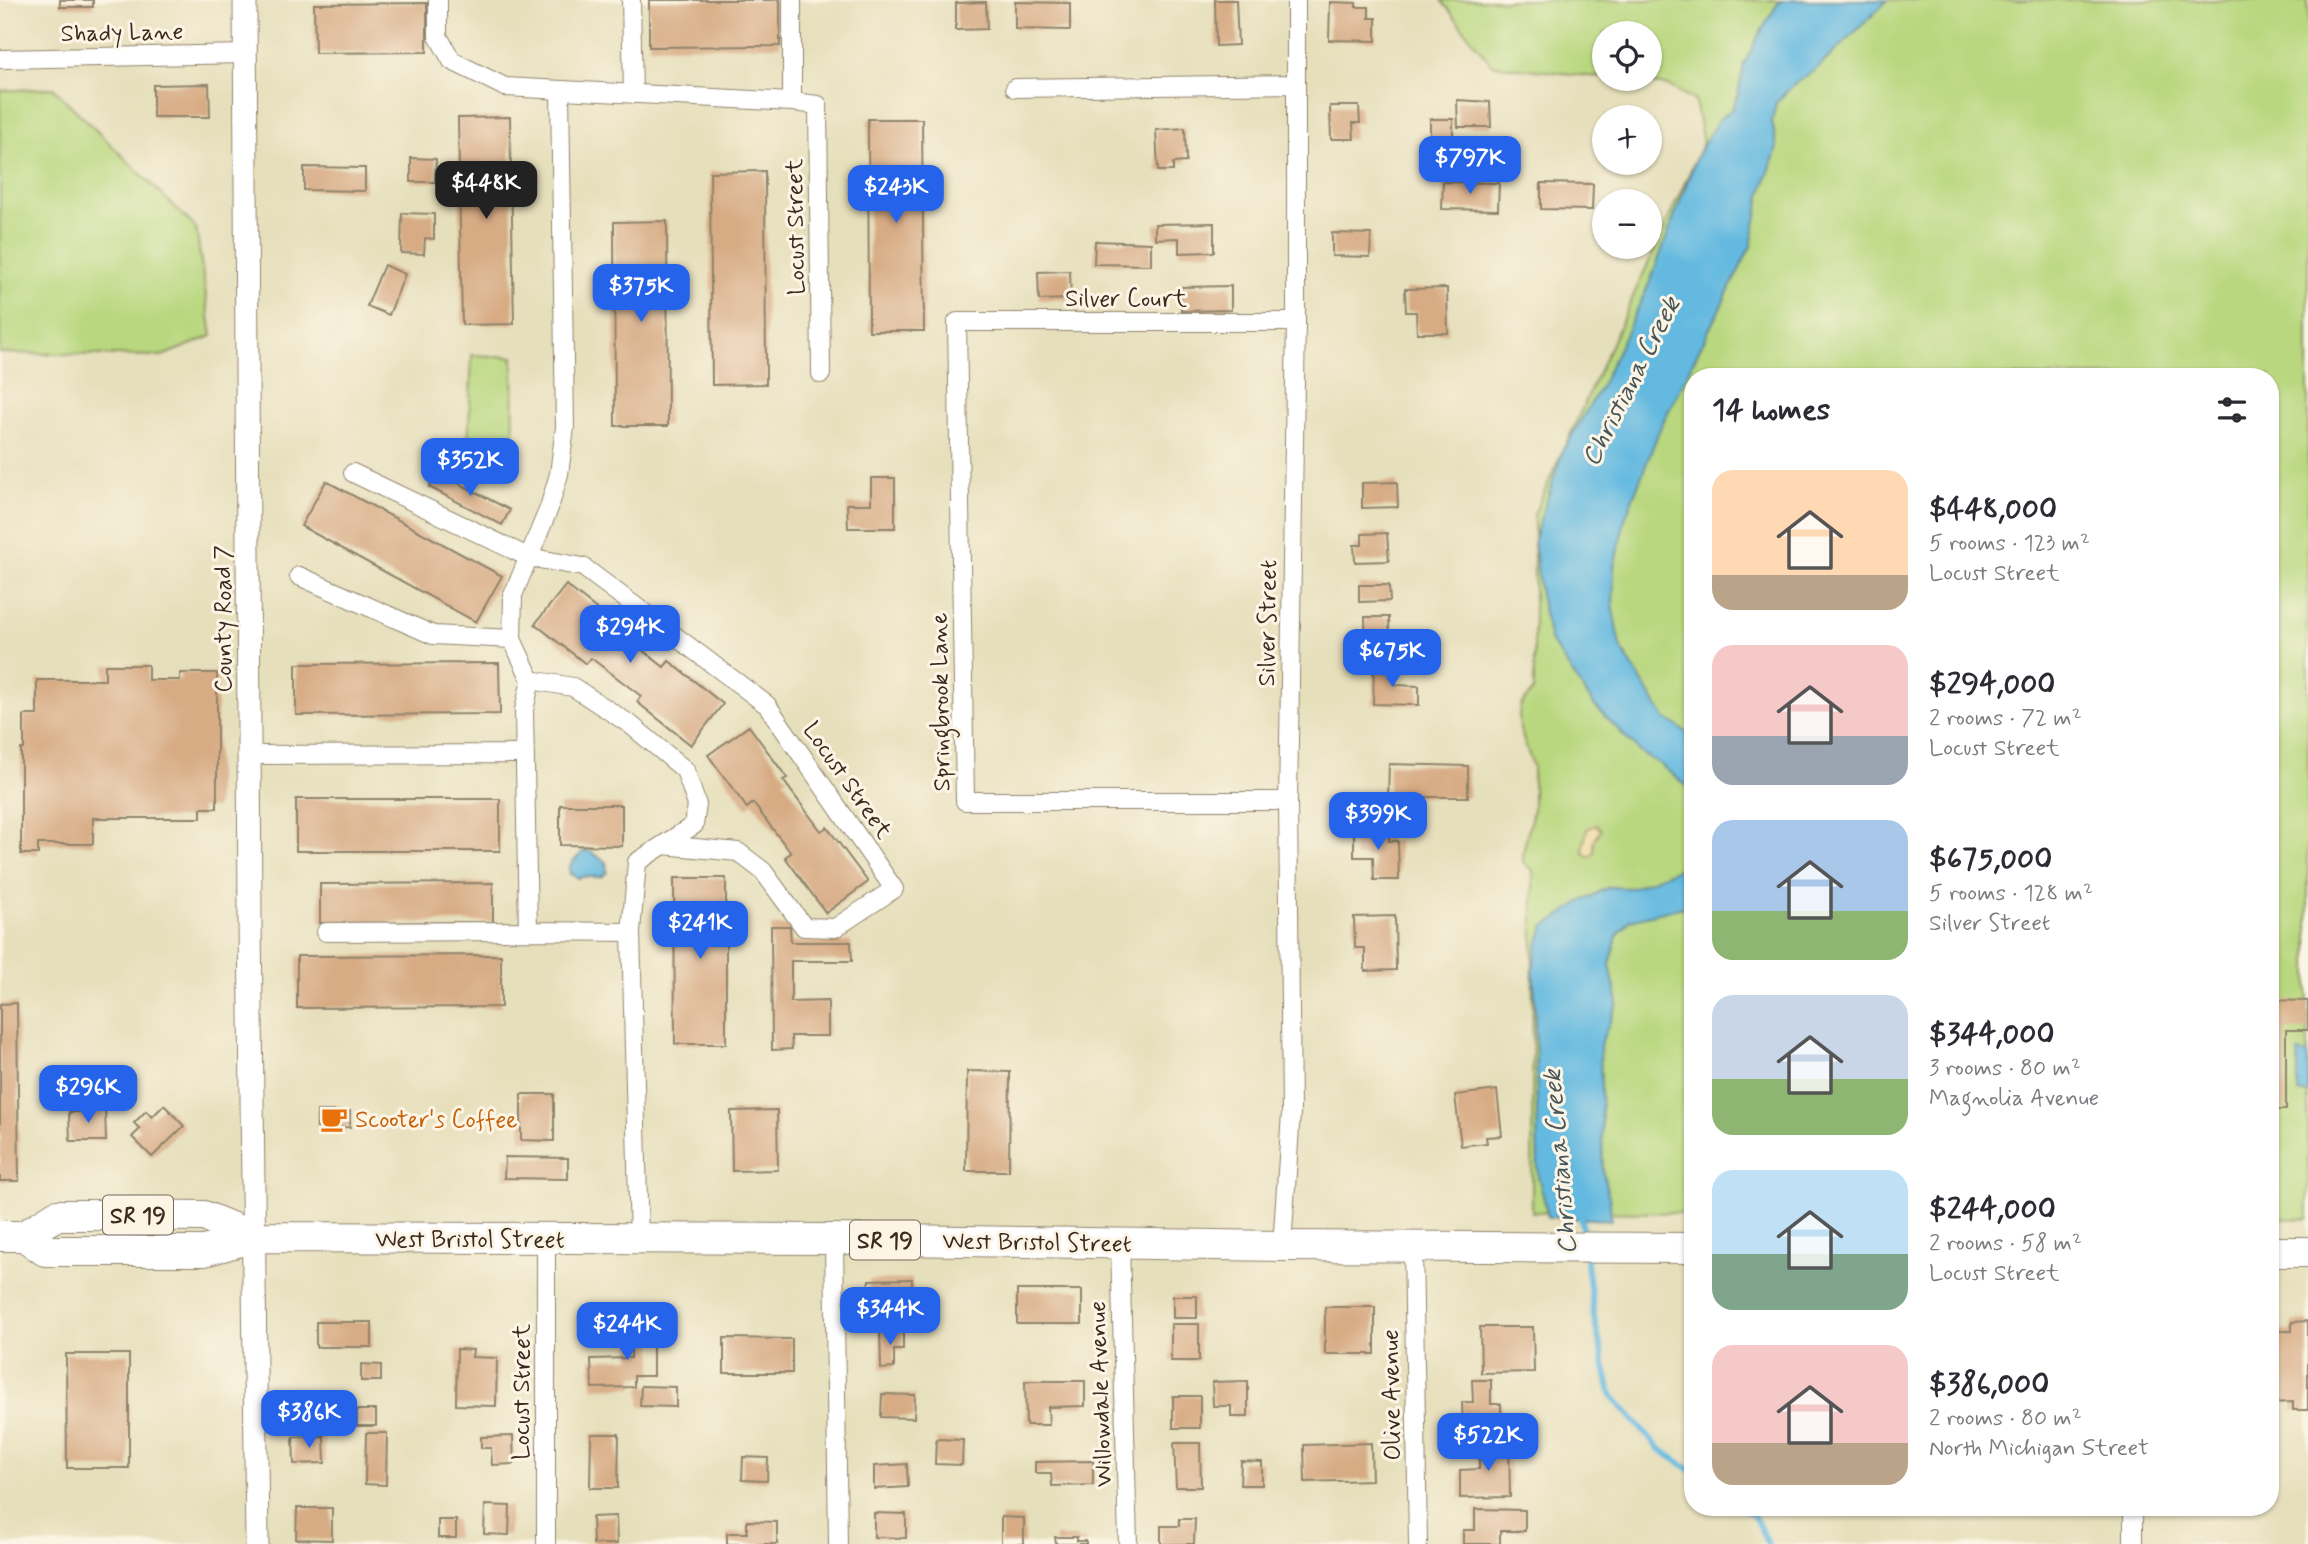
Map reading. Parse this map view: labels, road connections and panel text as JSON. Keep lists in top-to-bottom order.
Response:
{
  "streets": {
    "main road": ["SR 19", "West Bristol Street"],
    "street": [
      "Shady Lane",
      "Locust Street",
      "Silver Court",
      "County Road 7",
      "Silver Street",
      "Springbrook Lane",
      "Willowdale Avenue",
      "Olive Avenue"
    ]
  },
  "crossings": [
    ["Shady Lane", "County Road 7"],
    ["Locust Street", "West Bristol Street"],
    ["Silver Court", "Silver Street"],
    ["Silver Court", "Springbrook Lane"],
    ["County Road 7", "West Bristol Street"],
    ["Silver Street", "Springbrook Lane"],
    ["Silver Street", "West Bristol Street"],
    ["West Bristol Street", "Willowdale Avenue"],
    ["West Bristol Street", "Olive Avenue"]
  ],
  "water": ["Christiana Creek"],
  "places": {
    "cafe": ["Scooter's Coffee"]
  },
  "page": {
    "map_buttons": ["+", "−"],
    "price": [
      "$797K",
      "$448K",
      "$243K",
      "$375K",
      "$352K",
      "$294K",
      "$675K",
      "$399K",
      "$241K",
      "$296K",
      "$344K",
      "$244K",
      "$386K",
      "$522K"
    ],
    "heading": "14 homes",
    "list": [
      {
        "name": "$448,000",
        "note": "5 rooms · 123 m² · Locust Street"
      },
      {
        "name": "$294,000",
        "note": "2 rooms · 72 m² · Locust Street"
      },
      {
        "name": "$675,000",
        "note": "5 rooms · 128 m² · Silver Street"
      },
      {
        "name": "$344,000",
        "note": "3 rooms · 80 m² · Magnolia Avenue"
      },
      {
        "name": "$244,000",
        "note": "2 rooms · 58 m² · Locust Street"
      },
      {
        "name": "$386,000",
        "note": "2 rooms · 80 m² · North Michigan Street"
      }
    ]
  }
}
